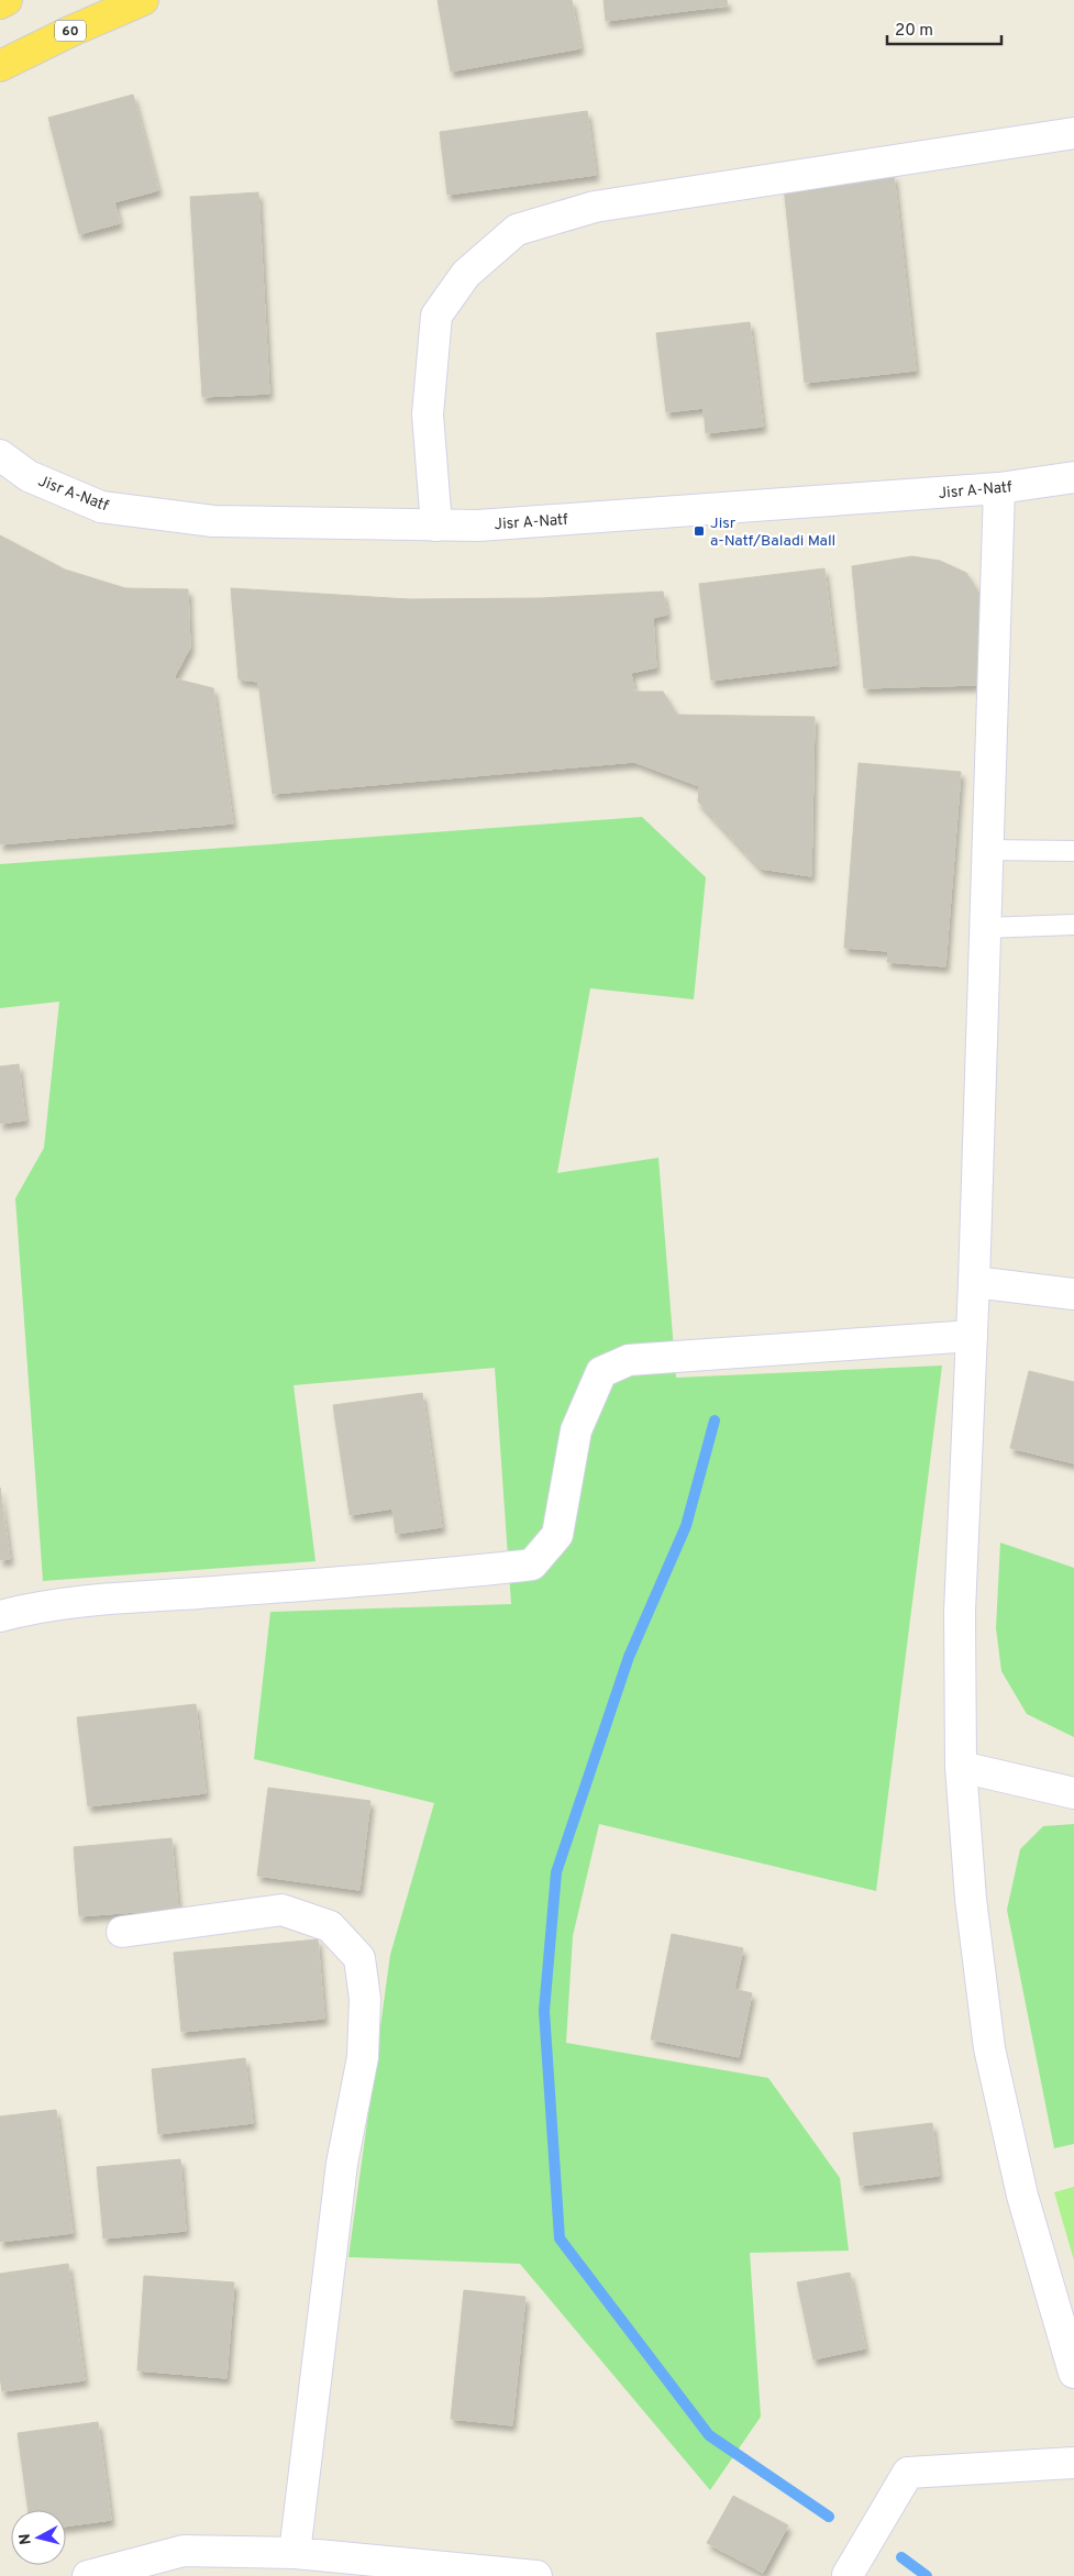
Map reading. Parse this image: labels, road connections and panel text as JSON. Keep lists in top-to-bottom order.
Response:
{
  "streets": {
    "highway": ["60"],
    "street": ["Jisr A-Natf"]
  },
  "places": {
    "transit": ["Jisr a-Natf/Baladi Mall"]
  },
  "scale_bar": "20 m",
  "north": "left"
}
